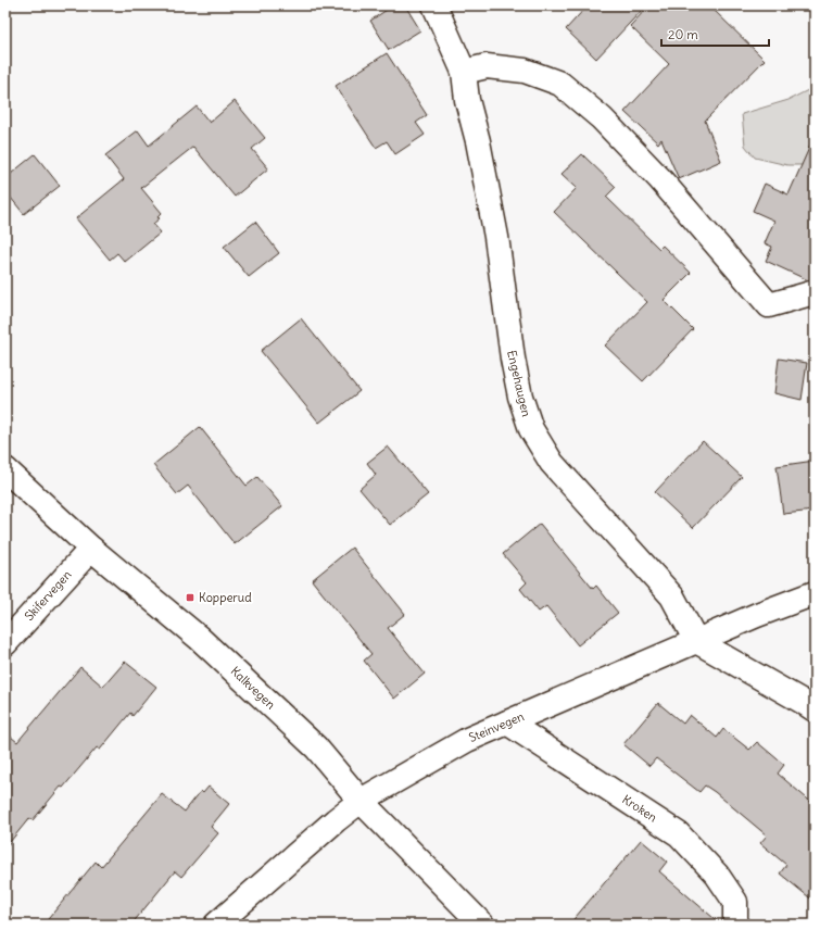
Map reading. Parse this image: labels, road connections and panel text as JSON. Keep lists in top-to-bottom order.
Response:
{
  "streets": {
    "street": [
      "Engehaugen",
      "Skifervegen",
      "Kalkvegen",
      "Steinvegen",
      "Kroken"
    ]
  },
  "crossings": [
    ["Engehaugen", "Steinvegen"],
    ["Skifervegen", "Kalkvegen"],
    ["Kalkvegen", "Steinvegen"],
    ["Steinvegen", "Kroken"]
  ],
  "places": {
    "transit": ["Kopperud"]
  },
  "scale_bar": "20 m"
}
